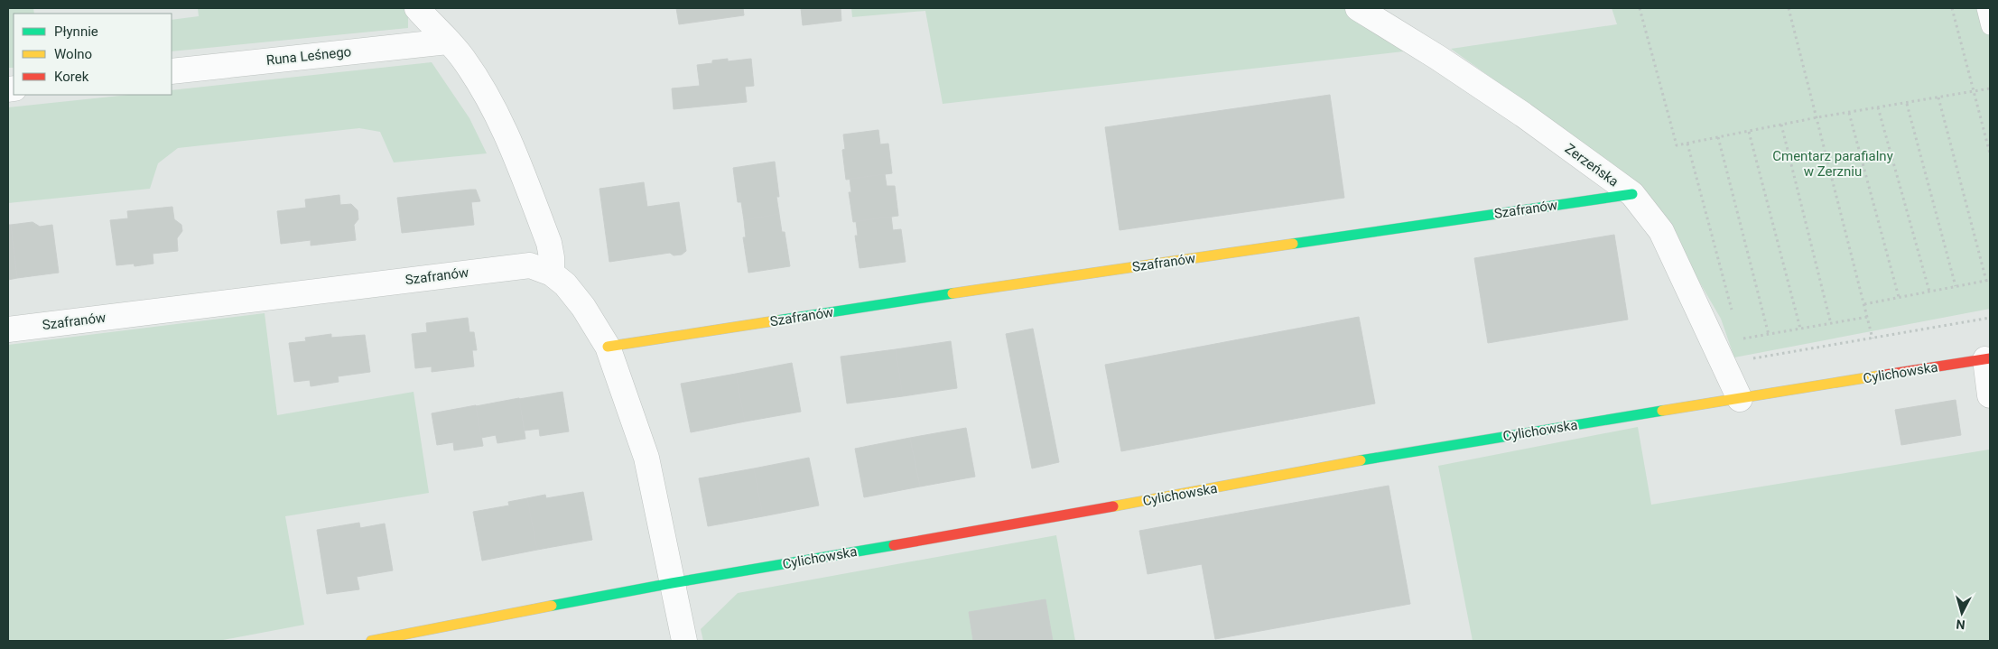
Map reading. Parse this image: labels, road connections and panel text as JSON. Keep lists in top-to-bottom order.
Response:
{
  "streets": {
    "street": [
      "Runa Leśnego",
      "Zerzeńska",
      "Szafranów",
      "Cylichowska"
    ]
  },
  "crossings": [
    ["Zerzeńska", "Szafranów"],
    ["Zerzeńska", "Cylichowska"]
  ],
  "parks": ["Cmentarz parafialny w Zerzniu"],
  "legend": ["Płynnie", "Wolno", "Korek"],
  "north": "bottom"
}
